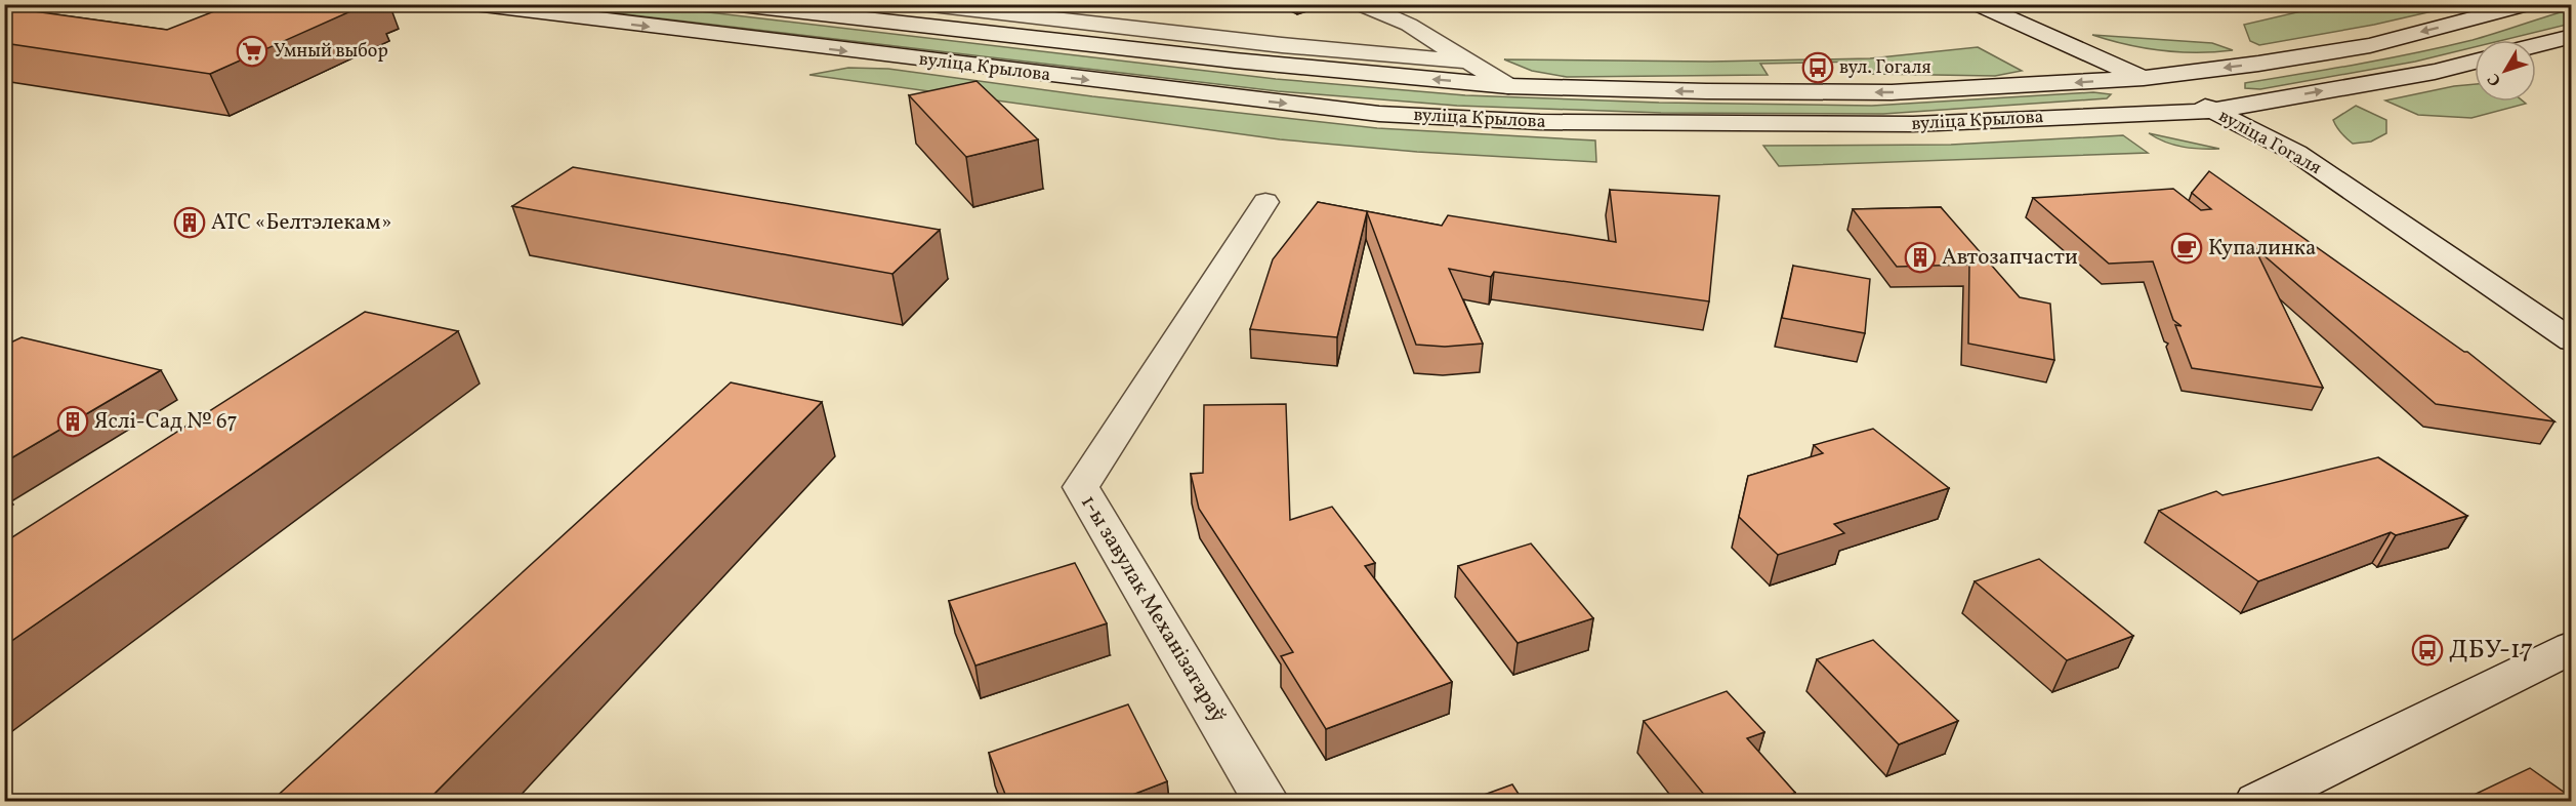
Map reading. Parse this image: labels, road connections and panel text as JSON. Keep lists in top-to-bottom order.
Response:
{
  "streets": {
    "main road": ["вуліца Крылова", "вуліца Гогаля", "1-ы завулак Механізатараў"]
  },
  "crossings": [
    ["вуліца Крылова", "вуліца Гогаля"]
  ],
  "places": {
    "supermarket": ["Умный выбор"],
    "bus stop": ["вул. Гогаля", "ДБУ-17"],
    "building": ["АТС «Белтэлекам»", "Автозапчасти", "Яслі-Сад № 67"],
    "cafe": ["Купалинка"]
  },
  "north": "bottom left"
}
